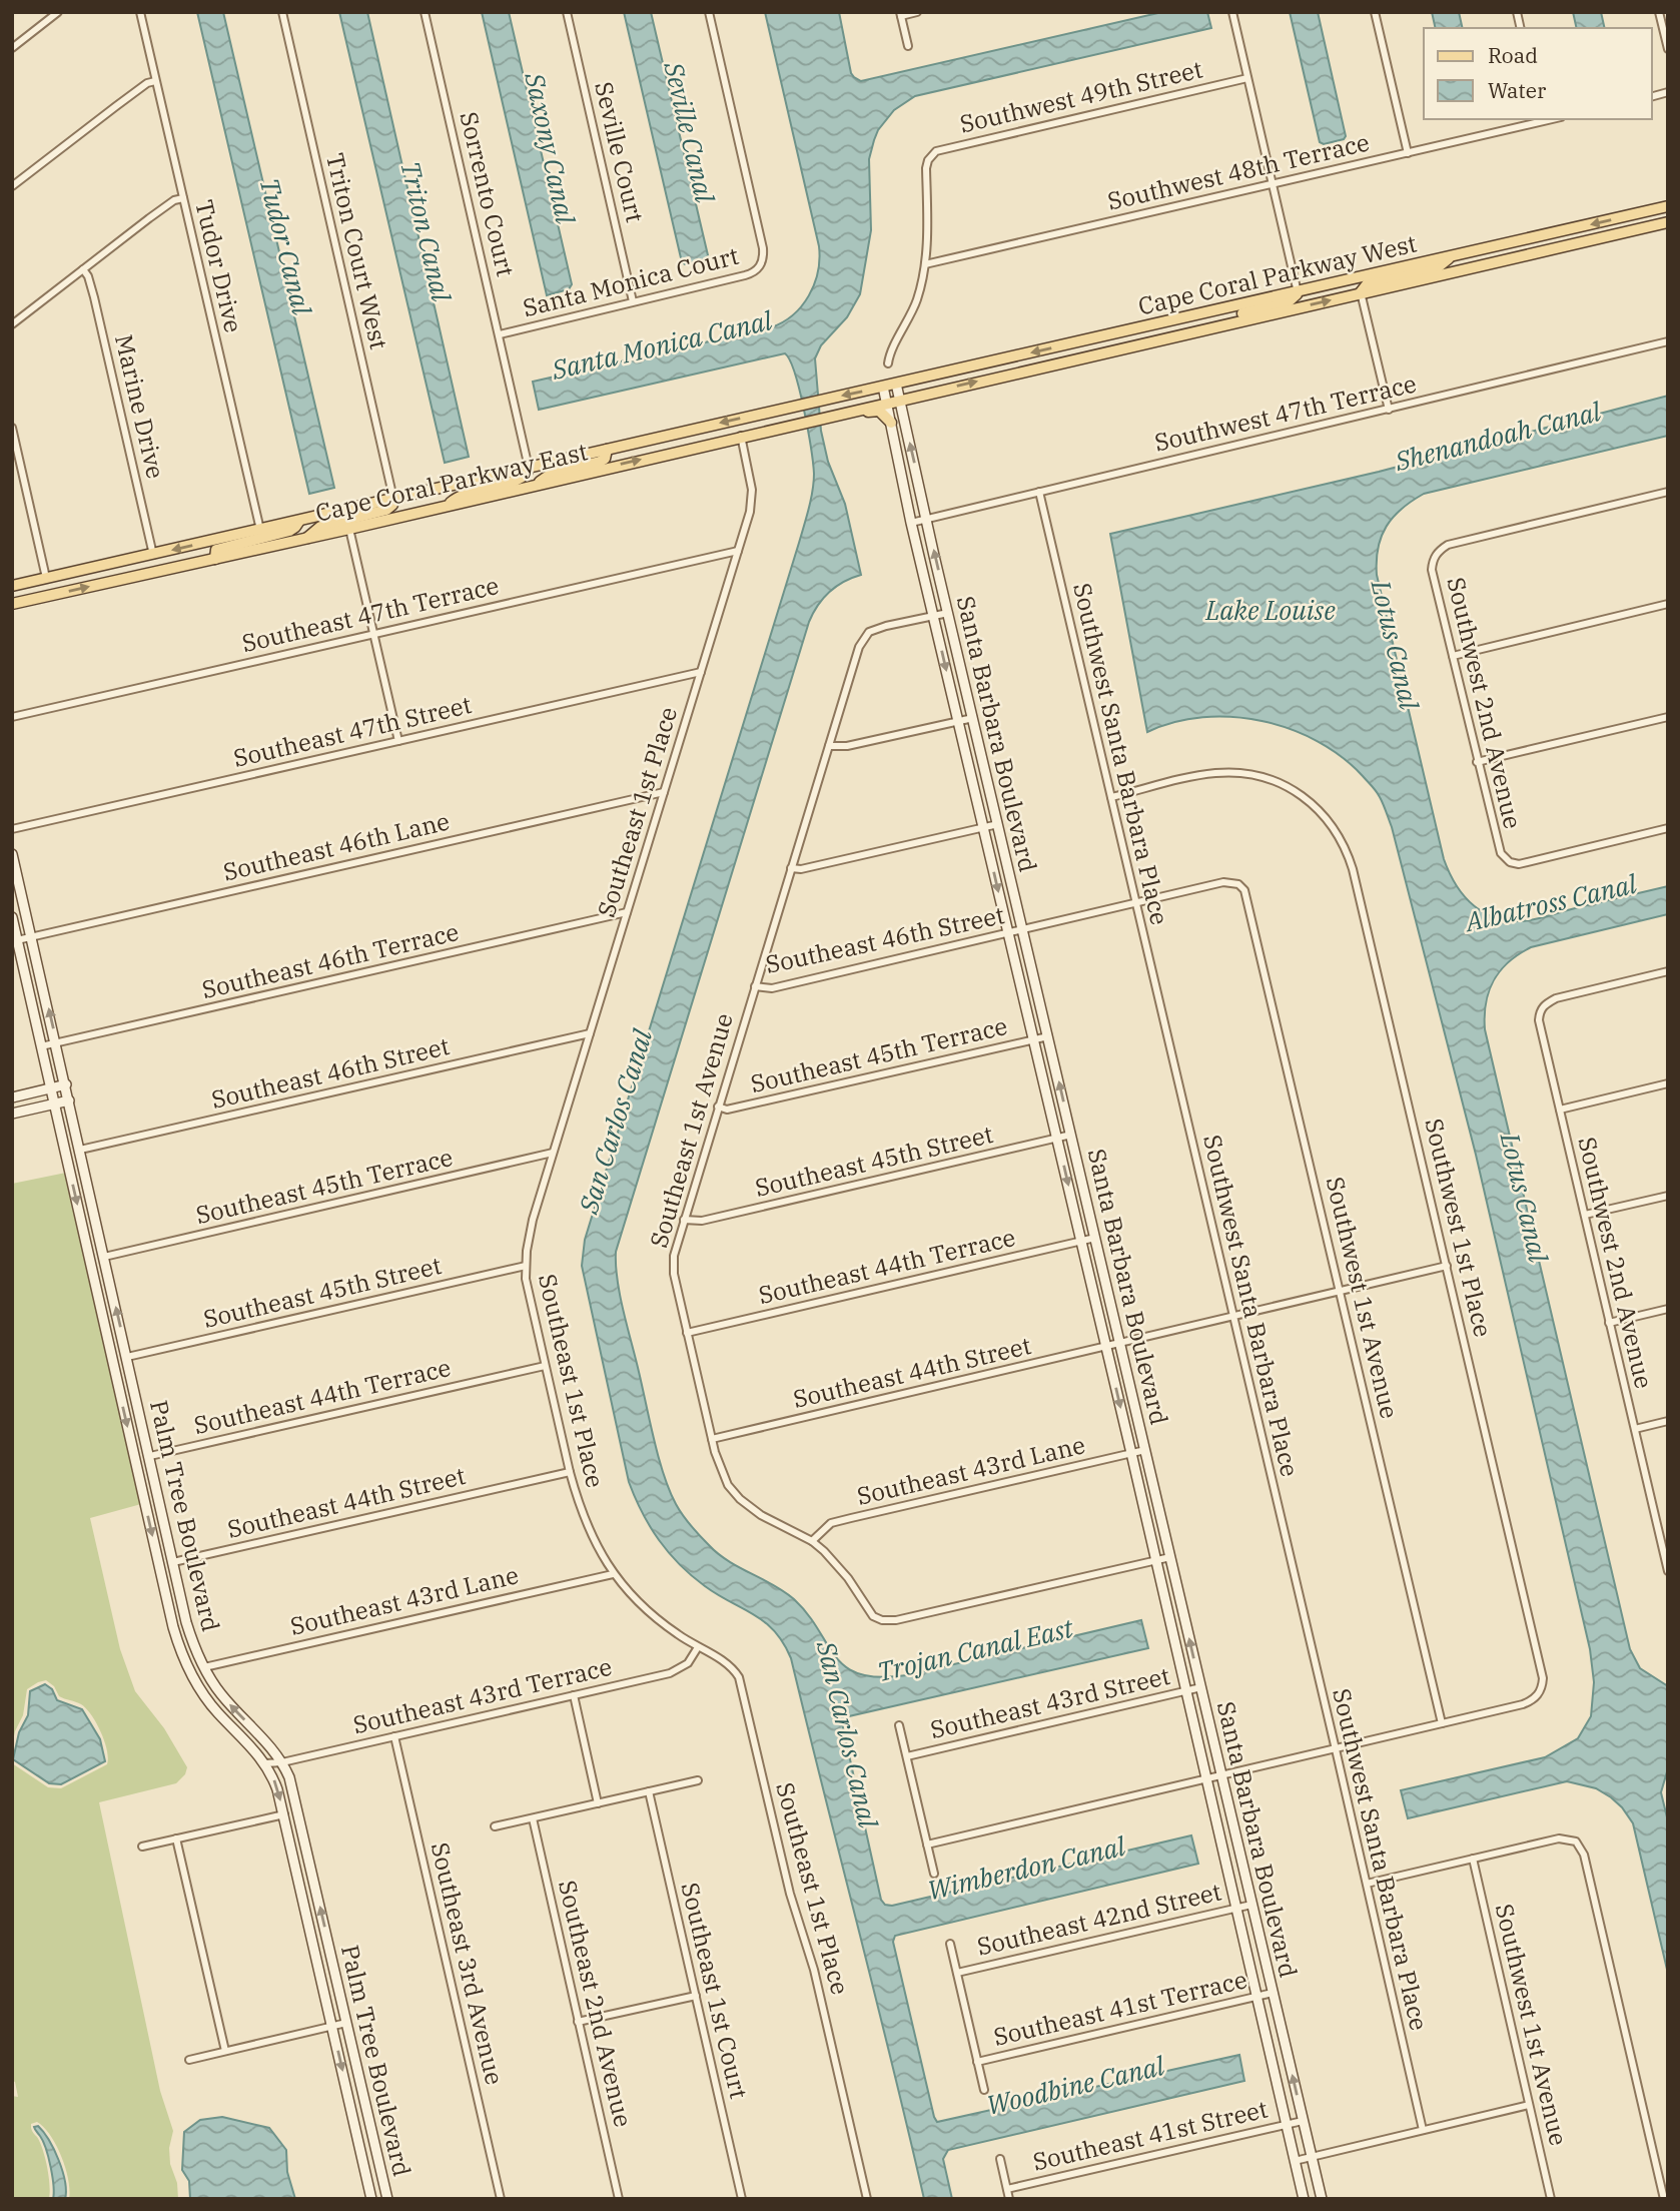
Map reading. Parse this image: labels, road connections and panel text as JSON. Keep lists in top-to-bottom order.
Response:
{
  "streets": {
    "main road": [
      "Cape Coral Parkway West",
      "Cape Coral Parkway East",
      "Santa Barbara Boulevard",
      "Palm Tree Boulevard"
    ],
    "street": [
      "Southwest 49th Street",
      "Seville Court",
      "Southwest 48th Terrace",
      "Sorrento Court",
      "Triton Court West",
      "Tudor Drive",
      "Santa Monica Court",
      "Marine Drive",
      "Southwest 47th Terrace",
      "Southeast 47th Terrace",
      "Southwest 2nd Avenue",
      "Southeast 47th Street",
      "Southwest Santa Barbara Place",
      "Southeast 1st Place",
      "Southeast 46th Lane",
      "Southeast 46th Street",
      "Southeast 46th Terrace",
      "Southeast 45th Terrace",
      "Southeast 1st Avenue",
      "Southeast 45th Street",
      "Southwest 1st Place",
      "Southeast 44th Terrace",
      "Southwest 1st Avenue",
      "Southeast 44th Street",
      "Southeast 43rd Lane",
      "Southeast 43rd Terrace",
      "Southeast 43rd Street",
      "Southeast 42nd Street",
      "Southeast 3rd Avenue",
      "Southeast 1st Court",
      "Southeast 2nd Avenue",
      "Southeast 41st Terrace",
      "Southeast 41st Street"
    ]
  },
  "crossings": [
    ["Southwest 49th Street", "Southwest 48th Terrace"],
    ["Seville Court", "Santa Monica Court"],
    ["Sorrento Court", "Santa Monica Court"],
    ["Sorrento Court", "Cape Coral Parkway East"],
    ["Triton Court West", "Cape Coral Parkway East"],
    ["Tudor Drive", "Cape Coral Parkway East"],
    ["Cape Coral Parkway West", "Cape Coral Parkway East"],
    ["Cape Coral Parkway West", "Santa Barbara Boulevard"],
    ["Marine Drive", "Cape Coral Parkway East"],
    ["Southwest 47th Terrace", "Santa Barbara Boulevard"],
    ["Southwest 47th Terrace", "Southwest Santa Barbara Place"],
    ["Cape Coral Parkway East", "Santa Barbara Boulevard"],
    ["Cape Coral Parkway East", "Southeast 1st Place"],
    ["Southeast 47th Terrace", "Southeast 1st Place"],
    ["Southeast 47th Street", "Southeast 1st Place"],
    ["Santa Barbara Boulevard", "Southeast 46th Street"],
    ["Santa Barbara Boulevard", "Southeast 45th Terrace"],
    ["Santa Barbara Boulevard", "Southeast 1st Avenue"],
    ["Santa Barbara Boulevard", "Southeast 45th Street"],
    ["Santa Barbara Boulevard", "Southeast 44th Terrace"],
    ["Santa Barbara Boulevard", "Southeast 44th Street"],
    ["Santa Barbara Boulevard", "Southeast 43rd Lane"],
    ["Santa Barbara Boulevard", "Southeast 43rd Street"],
    ["Santa Barbara Boulevard", "Southeast 42nd Street"],
    ["Santa Barbara Boulevard", "Southeast 41st Terrace"],
    ["Santa Barbara Boulevard", "Southeast 41st Street"],
    ["Southwest Santa Barbara Place", "Southeast 46th Street"],
    ["Southwest Santa Barbara Place", "Southwest 1st Place"],
    ["Southwest Santa Barbara Place", "Southeast 44th Street"],
    ["Southeast 1st Place", "Southeast 46th Lane"],
    ["Southeast 1st Place", "Southeast 46th Street"],
    ["Southeast 1st Place", "Southeast 46th Terrace"],
    ["Southeast 1st Place", "Southeast 45th Terrace"],
    ["Southeast 1st Place", "Southeast 45th Street"],
    ["Southeast 1st Place", "Southeast 44th Terrace"],
    ["Southeast 1st Place", "Southeast 44th Street"],
    ["Southeast 1st Place", "Southeast 43rd Lane"],
    ["Southeast 1st Place", "Southeast 43rd Terrace"],
    ["Southeast 46th Lane", "Palm Tree Boulevard"],
    ["Southeast 46th Street", "Southeast 1st Avenue"],
    ["Southeast 46th Street", "Southwest 1st Avenue"],
    ["Southeast 46th Street", "Palm Tree Boulevard"],
    ["Southeast 46th Terrace", "Palm Tree Boulevard"],
    ["Southeast 45th Terrace", "Southeast 1st Avenue"],
    ["Southeast 45th Terrace", "Palm Tree Boulevard"],
    ["Southeast 1st Avenue", "Southeast 45th Street"],
    ["Southeast 1st Avenue", "Southeast 44th Terrace"],
    ["Southeast 1st Avenue", "Southeast 44th Street"],
    ["Southeast 1st Avenue", "Southeast 43rd Lane"],
    ["Southeast 45th Street", "Palm Tree Boulevard"],
    ["Southwest 1st Place", "Southwest 1st Avenue"],
    ["Southwest 1st Place", "Southeast 44th Street"],
    ["Southeast 44th Terrace", "Palm Tree Boulevard"],
    ["Southwest 1st Avenue", "Southeast 44th Street"],
    ["Southeast 44th Street", "Palm Tree Boulevard"],
    ["Southeast 43rd Lane", "Palm Tree Boulevard"],
    ["Palm Tree Boulevard", "Southeast 43rd Terrace"],
    ["Southeast 43rd Terrace", "Southeast 3rd Avenue"]
  ],
  "water": [
    "Seville Canal",
    "Saxony Canal",
    "Triton Canal",
    "Tudor Canal",
    "Santa Monica Canal",
    "Shenandoah Canal",
    "Lake Louise",
    "Lotus Canal",
    "Albatross Canal",
    "San Carlos Canal",
    "Trojan Canal East",
    "Wimberdon Canal",
    "Woodbine Canal"
  ],
  "legend": ["Road", "Water"]
}
